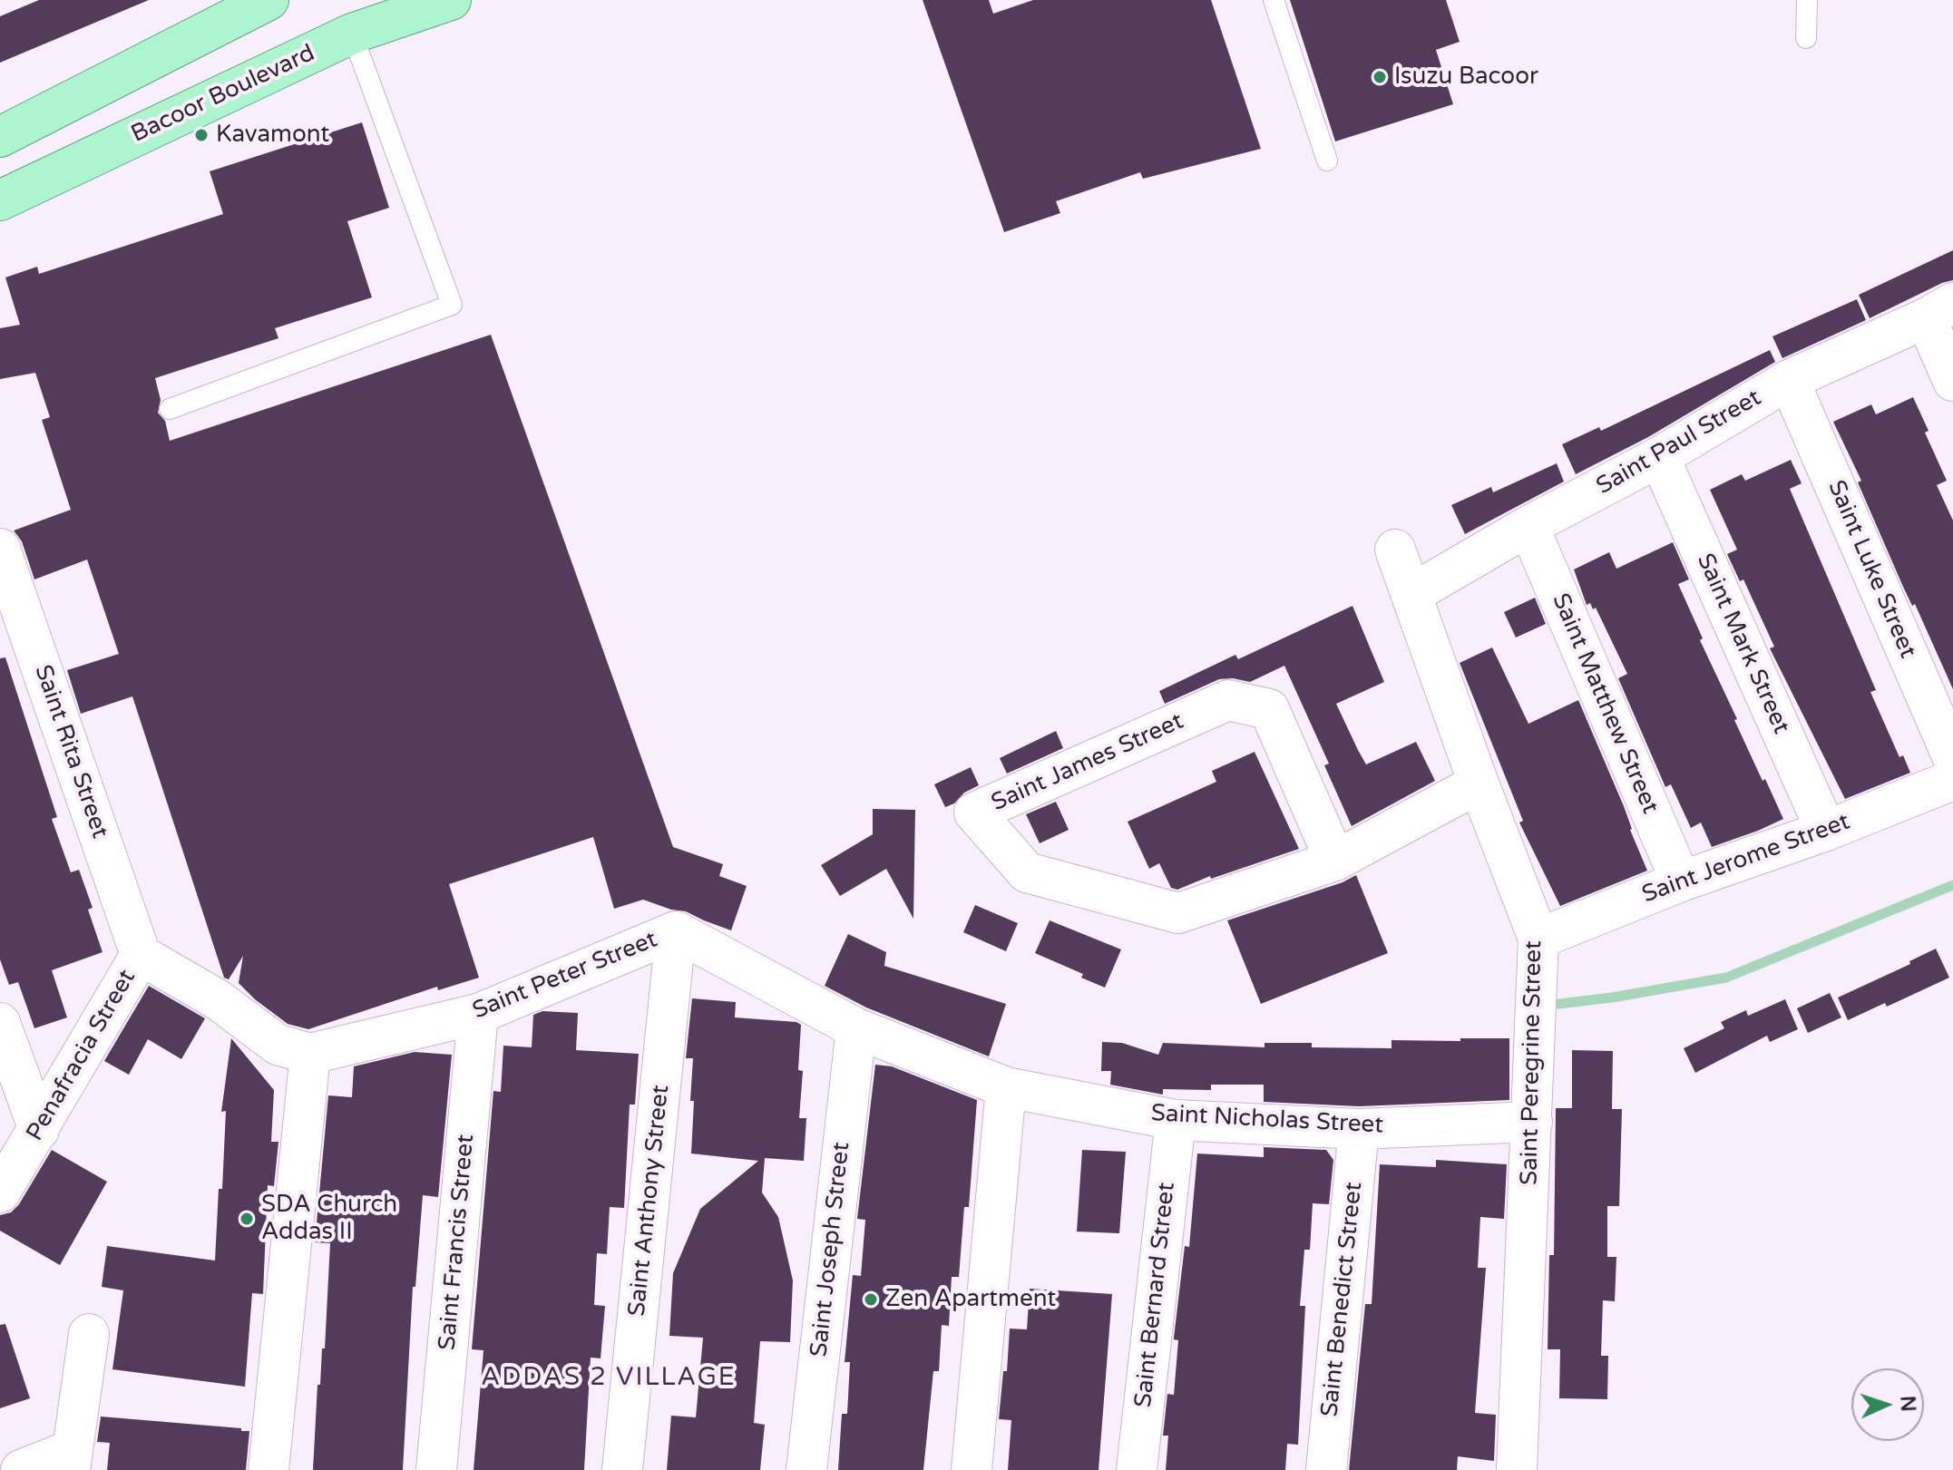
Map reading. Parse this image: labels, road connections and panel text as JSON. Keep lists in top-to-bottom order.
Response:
{
  "streets": {
    "main road": ["Bacoor Boulevard"],
    "street": [
      "Saint Paul Street",
      "Saint Luke Street",
      "Saint Mark Street",
      "Saint Matthew Street",
      "Saint Rita Street",
      "Saint James Street",
      "Saint Jerome Street",
      "Saint Peter Street",
      "Penafracia Street",
      "Saint Peregrine Street",
      "Saint Nicholas Street",
      "Saint Anthony Street",
      "Saint Francis Street",
      "Saint Joseph Street",
      "Saint Bernard Street",
      "Saint Benedict Street"
    ]
  },
  "crossings": [
    ["Saint Paul Street", "Saint Luke Street"],
    ["Saint Paul Street", "Saint Mark Street"],
    ["Saint Paul Street", "Saint Matthew Street"],
    ["Saint Paul Street", "Saint Peregrine Street"],
    ["Saint Mark Street", "Saint Jerome Street"],
    ["Saint Matthew Street", "Saint Jerome Street"],
    ["Saint Rita Street", "Penafracia Street"],
    ["Saint Jerome Street", "Saint Peregrine Street"],
    ["Saint Peter Street", "Saint Nicholas Street"],
    ["Saint Peter Street", "Saint Anthony Street"],
    ["Saint Peter Street", "Saint Francis Street"],
    ["Saint Peter Street", "Saint Joseph Street"],
    ["Saint Peregrine Street", "Saint Nicholas Street"],
    ["Saint Nicholas Street", "Saint Bernard Street"],
    ["Saint Nicholas Street", "Saint Benedict Street"]
  ],
  "districts": ["ADDAS 2 VILLAGE"],
  "places": [
    "Isuzu Bacoor",
    "Kavamont",
    "SDA Church Addas II",
    "Zen Apartment"
  ],
  "north": "right"
}
